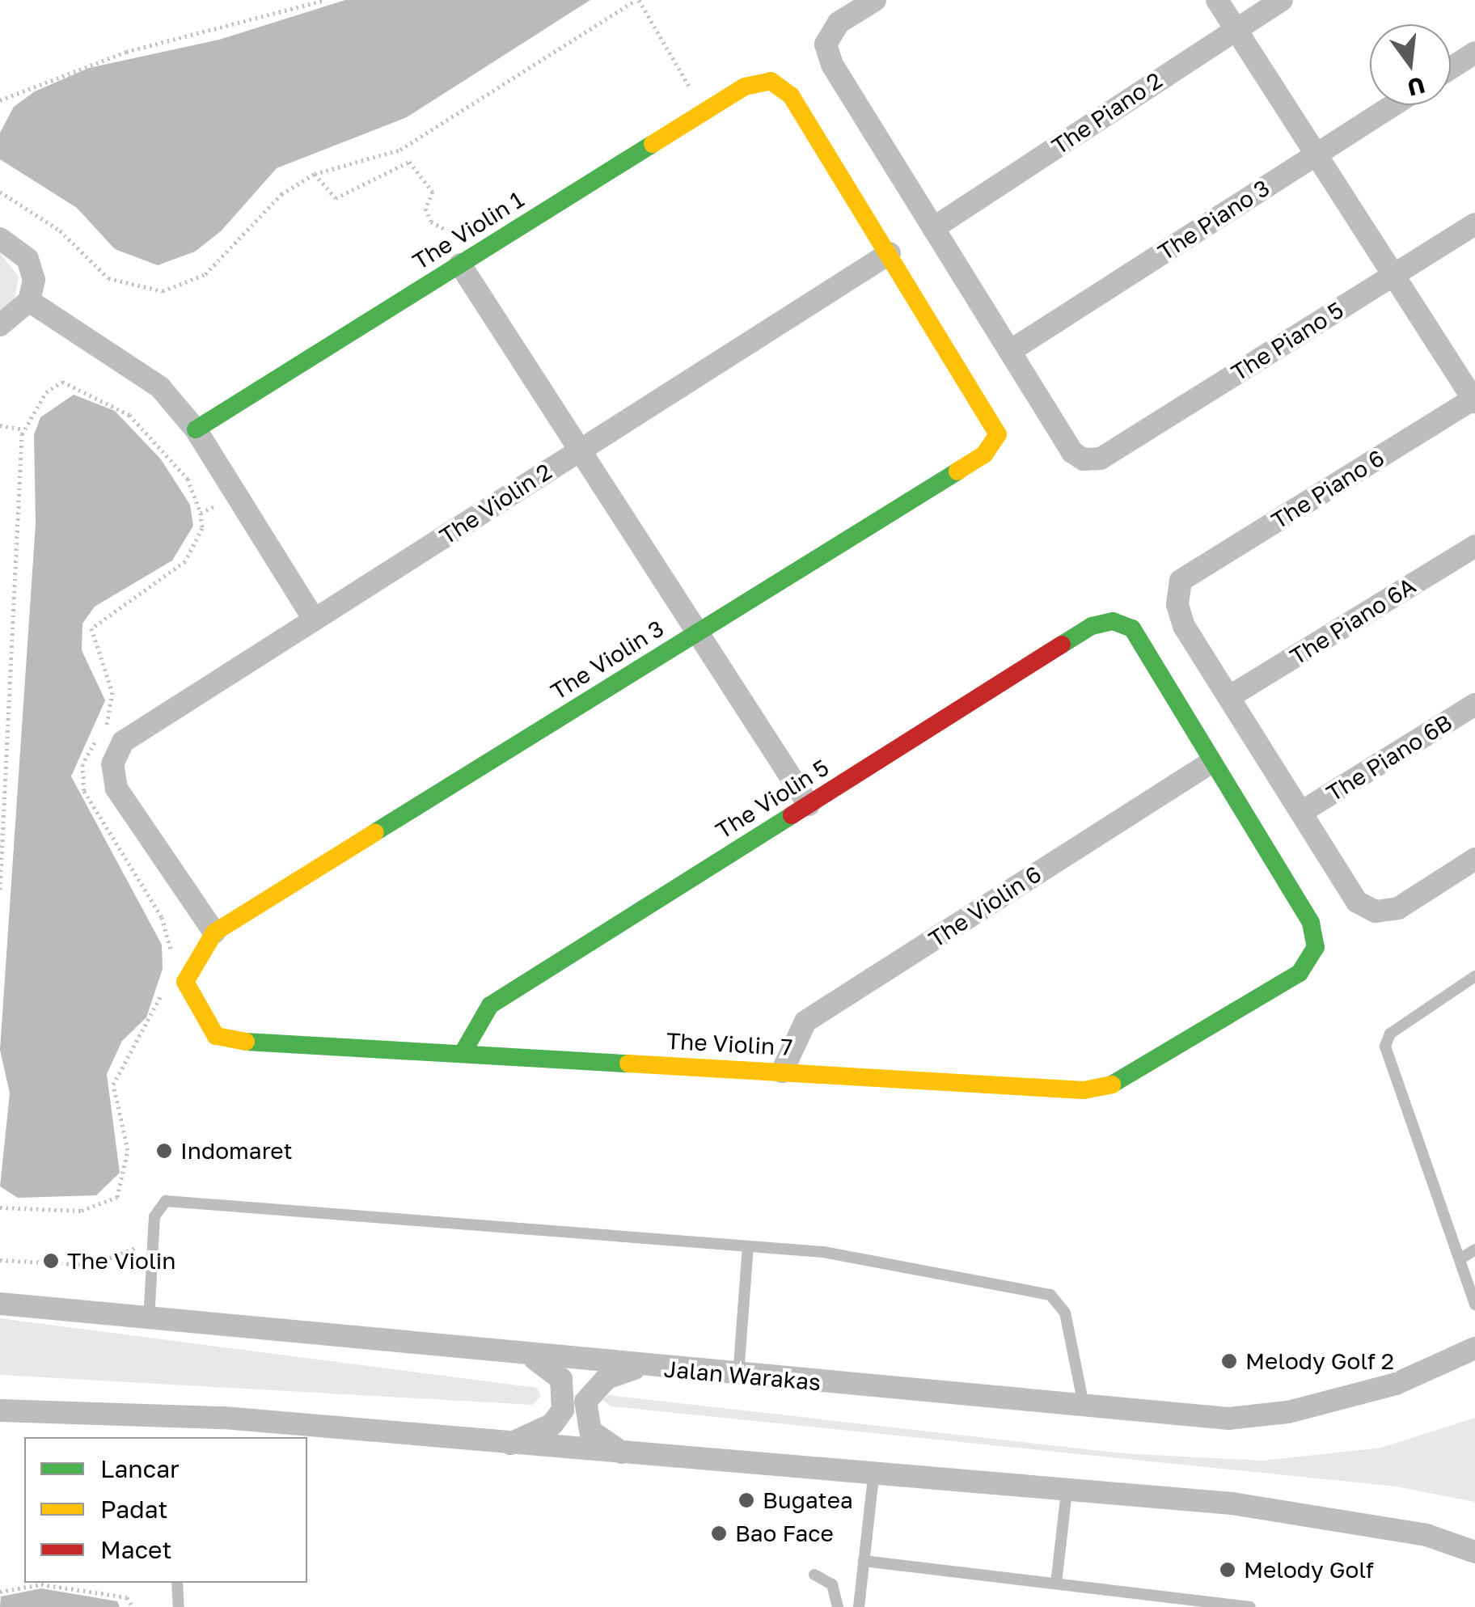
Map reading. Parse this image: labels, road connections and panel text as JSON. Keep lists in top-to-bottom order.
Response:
{
  "streets": {
    "street": [
      "The Piano 2",
      "The Piano 3",
      "The Violin 1",
      "The Piano 5",
      "The Piano 6",
      "The Violin 2",
      "The Piano 6A",
      "The Violin 3",
      "The Piano 6B",
      "The Violin 5",
      "The Violin 6",
      "The Violin 7",
      "Jalan Warakas"
    ]
  },
  "crossings": [
    ["The Piano 3", "The Piano 5"],
    ["The Violin 1", "The Violin 2"],
    ["The Violin 1", "The Violin 3"],
    ["The Piano 6", "The Piano 6A"],
    ["The Violin 2", "The Violin 3"],
    ["The Violin 2", "The Violin 7"],
    ["The Violin 3", "The Violin 7"],
    ["The Violin 5", "The Violin 6"],
    ["The Violin 5", "The Violin 7"],
    ["The Violin 6", "The Violin 7"]
  ],
  "places": [
    "Indomaret",
    "The Violin",
    "Melody Golf 2",
    "Bugatea",
    "Bao Face",
    "Melody Golf"
  ],
  "legend": ["Lancar", "Padat", "Macet"],
  "north": "bottom"
}
